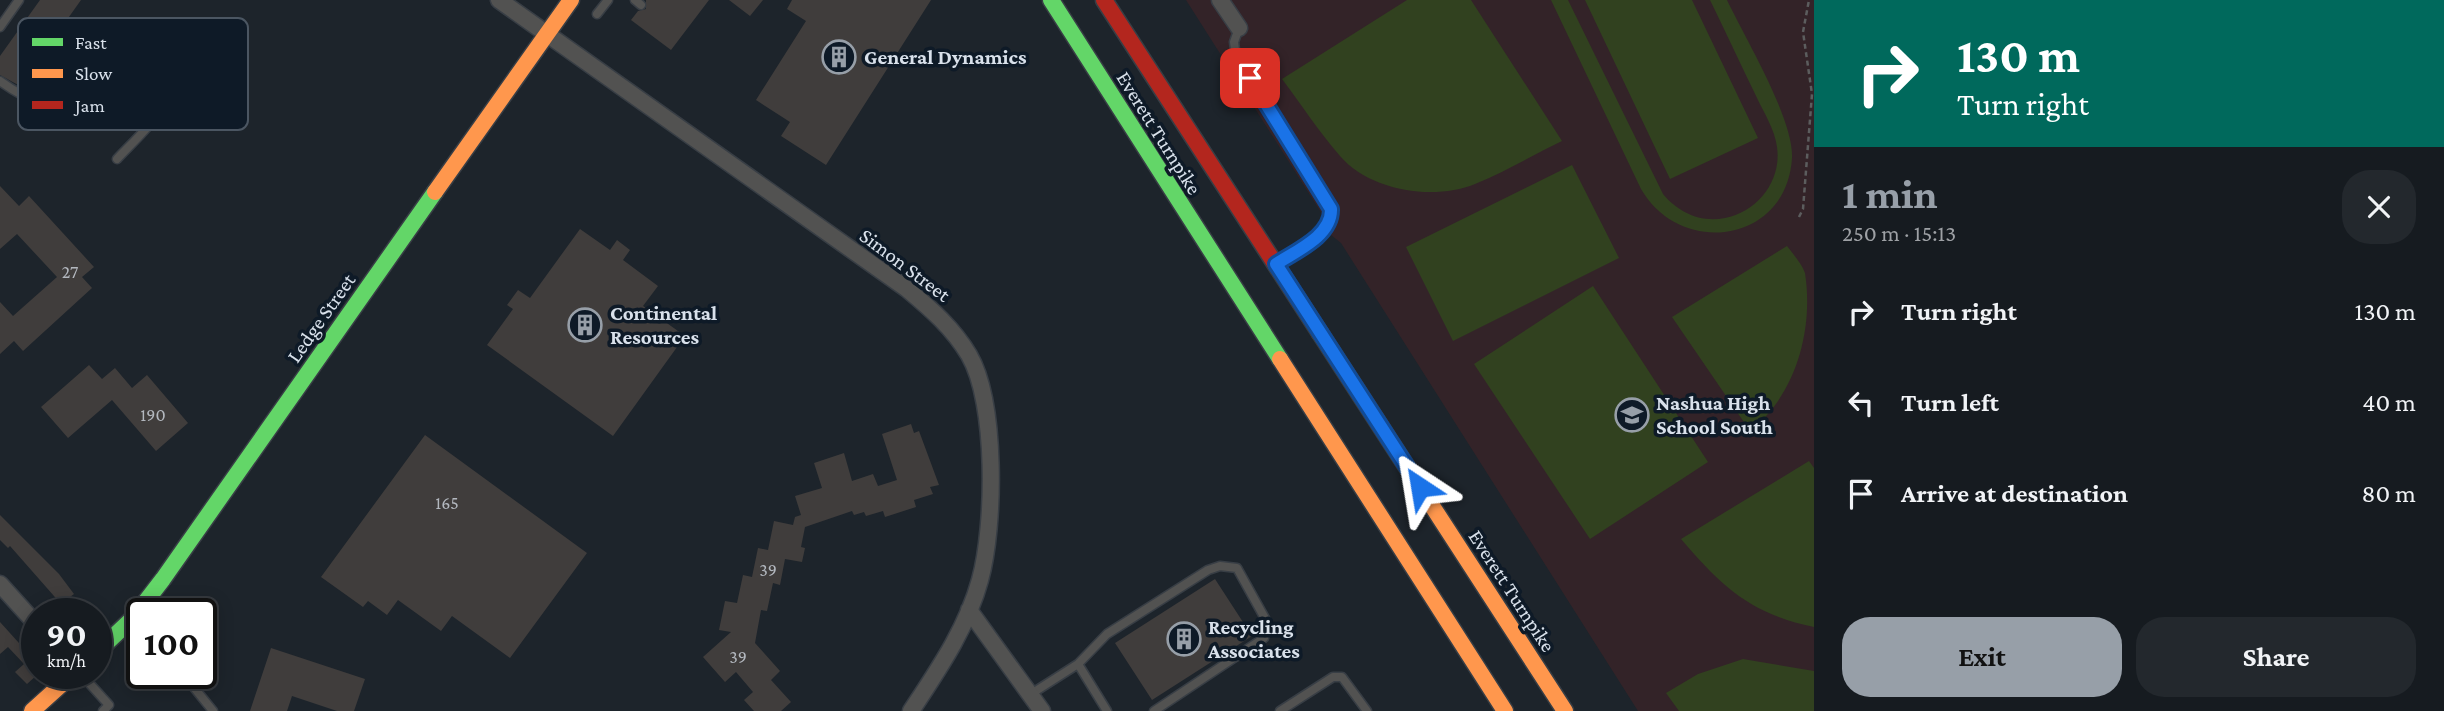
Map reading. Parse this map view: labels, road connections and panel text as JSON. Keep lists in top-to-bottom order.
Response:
{
  "streets": {
    "main road": ["Everett Turnpike", "Ledge Street"],
    "street": ["Simon Street"]
  },
  "crossings": [
    ["Simon Street", "Ledge Street"]
  ],
  "places": {
    "building": ["General Dynamics", "Continental Resources", "Recycling Associates"],
    "school or university": ["Nashua High School South"]
  },
  "house_numbers": [
    "27",
    "190",
    "165",
    "39",
    "39"
  ],
  "legend": ["Fast", "Slow", "Jam"],
  "page": {
    "turn": ["130 m", "Turn right"],
    "heading": ["1 min", "250 m · 15:13"],
    "list": [
      {
        "name": "Turn right",
        "value": "130 m"
      },
      {
        "name": "Turn left",
        "value": "40 m"
      },
      {
        "name": "Arrive at destination",
        "value": "80 m"
      }
    ],
    "speed": "90 km/h",
    "limit": "100",
    "buttons": ["Exit", "Share"]
  }
}
